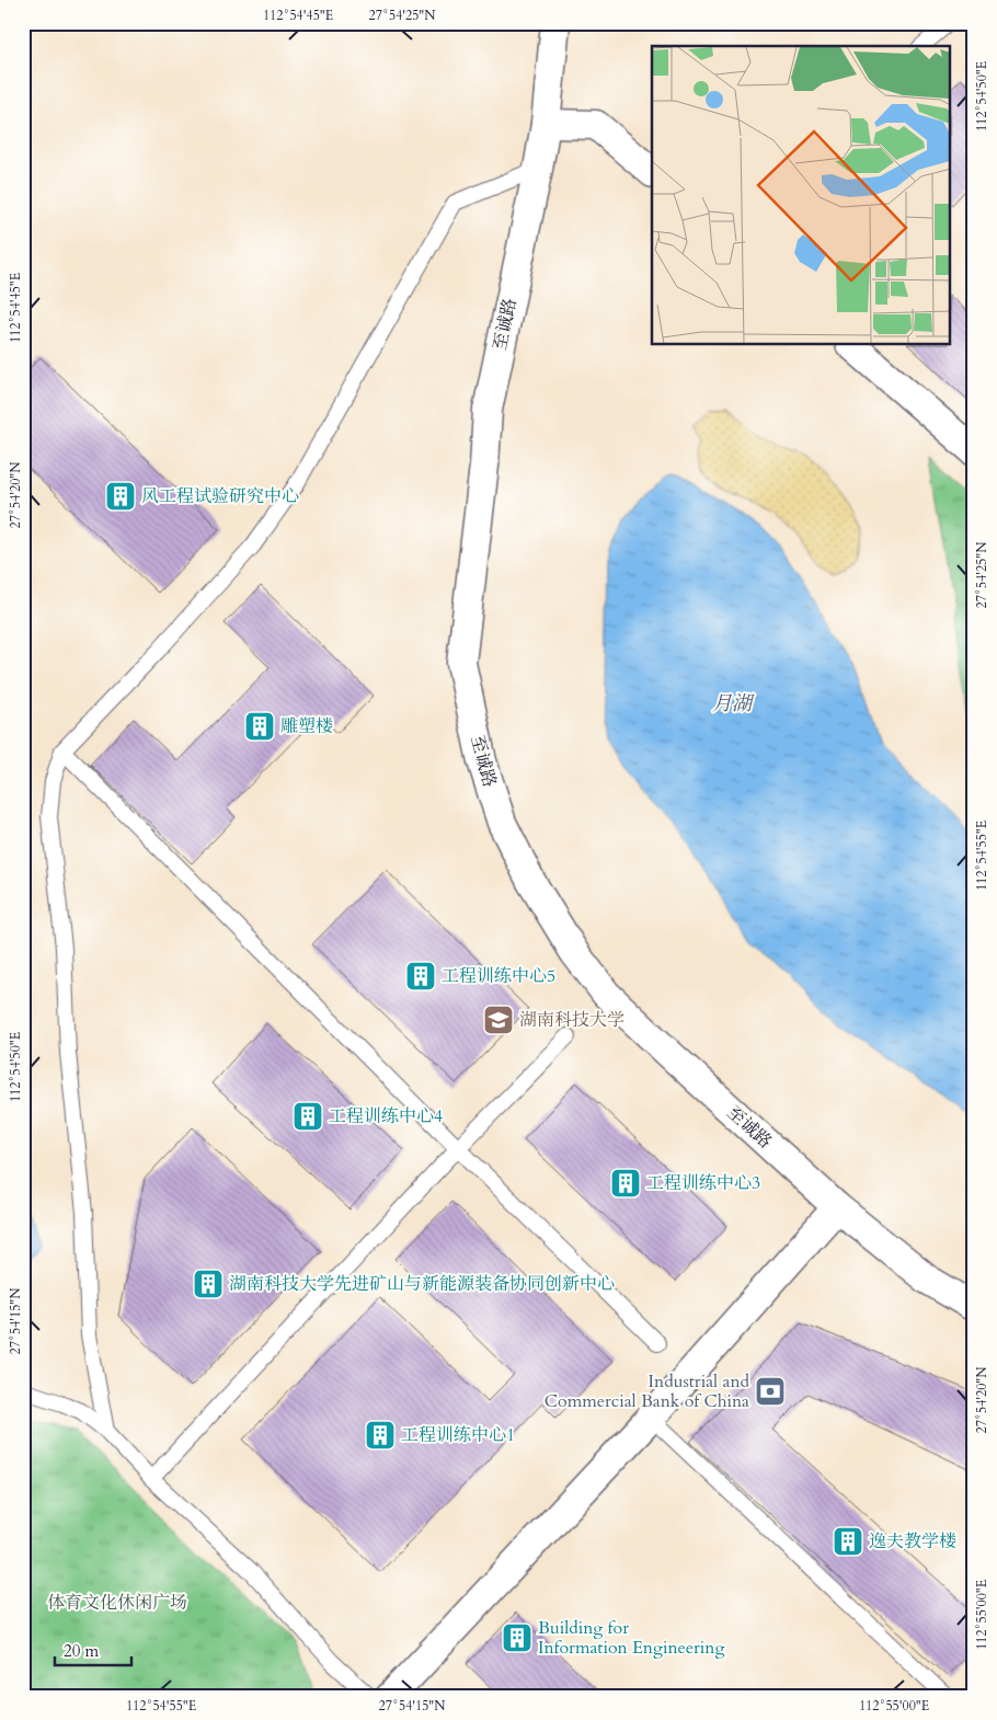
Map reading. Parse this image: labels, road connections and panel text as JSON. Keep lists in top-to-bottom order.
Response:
{
  "streets": {
    "street": ["至诚路"]
  },
  "water": ["月湖"],
  "parks": ["体育文化休闲广场"],
  "places": {
    "building": [
      "风工程试验研究中心",
      "雕塑楼",
      "工程训练中心5",
      "工程训练中心4",
      "工程训练中心3",
      "湖南科技大学先进矿山与新能源装备协同创新中心",
      "工程训练中心1",
      "逸夫教学楼",
      "Building for Information Engineering"
    ],
    "school or university": ["湖南科技大学"],
    "bank": ["Industrial and Commercial Bank of China"]
  },
  "scale_bar": "20 m",
  "coordinates": [
    "112°54'45\"E",
    "27°54'25\"N",
    "112°54'50\"E",
    "27°54'20\"N",
    "112°54'55\"E",
    "27°54'15\"N",
    "112°55'00\"E"
  ]
}
